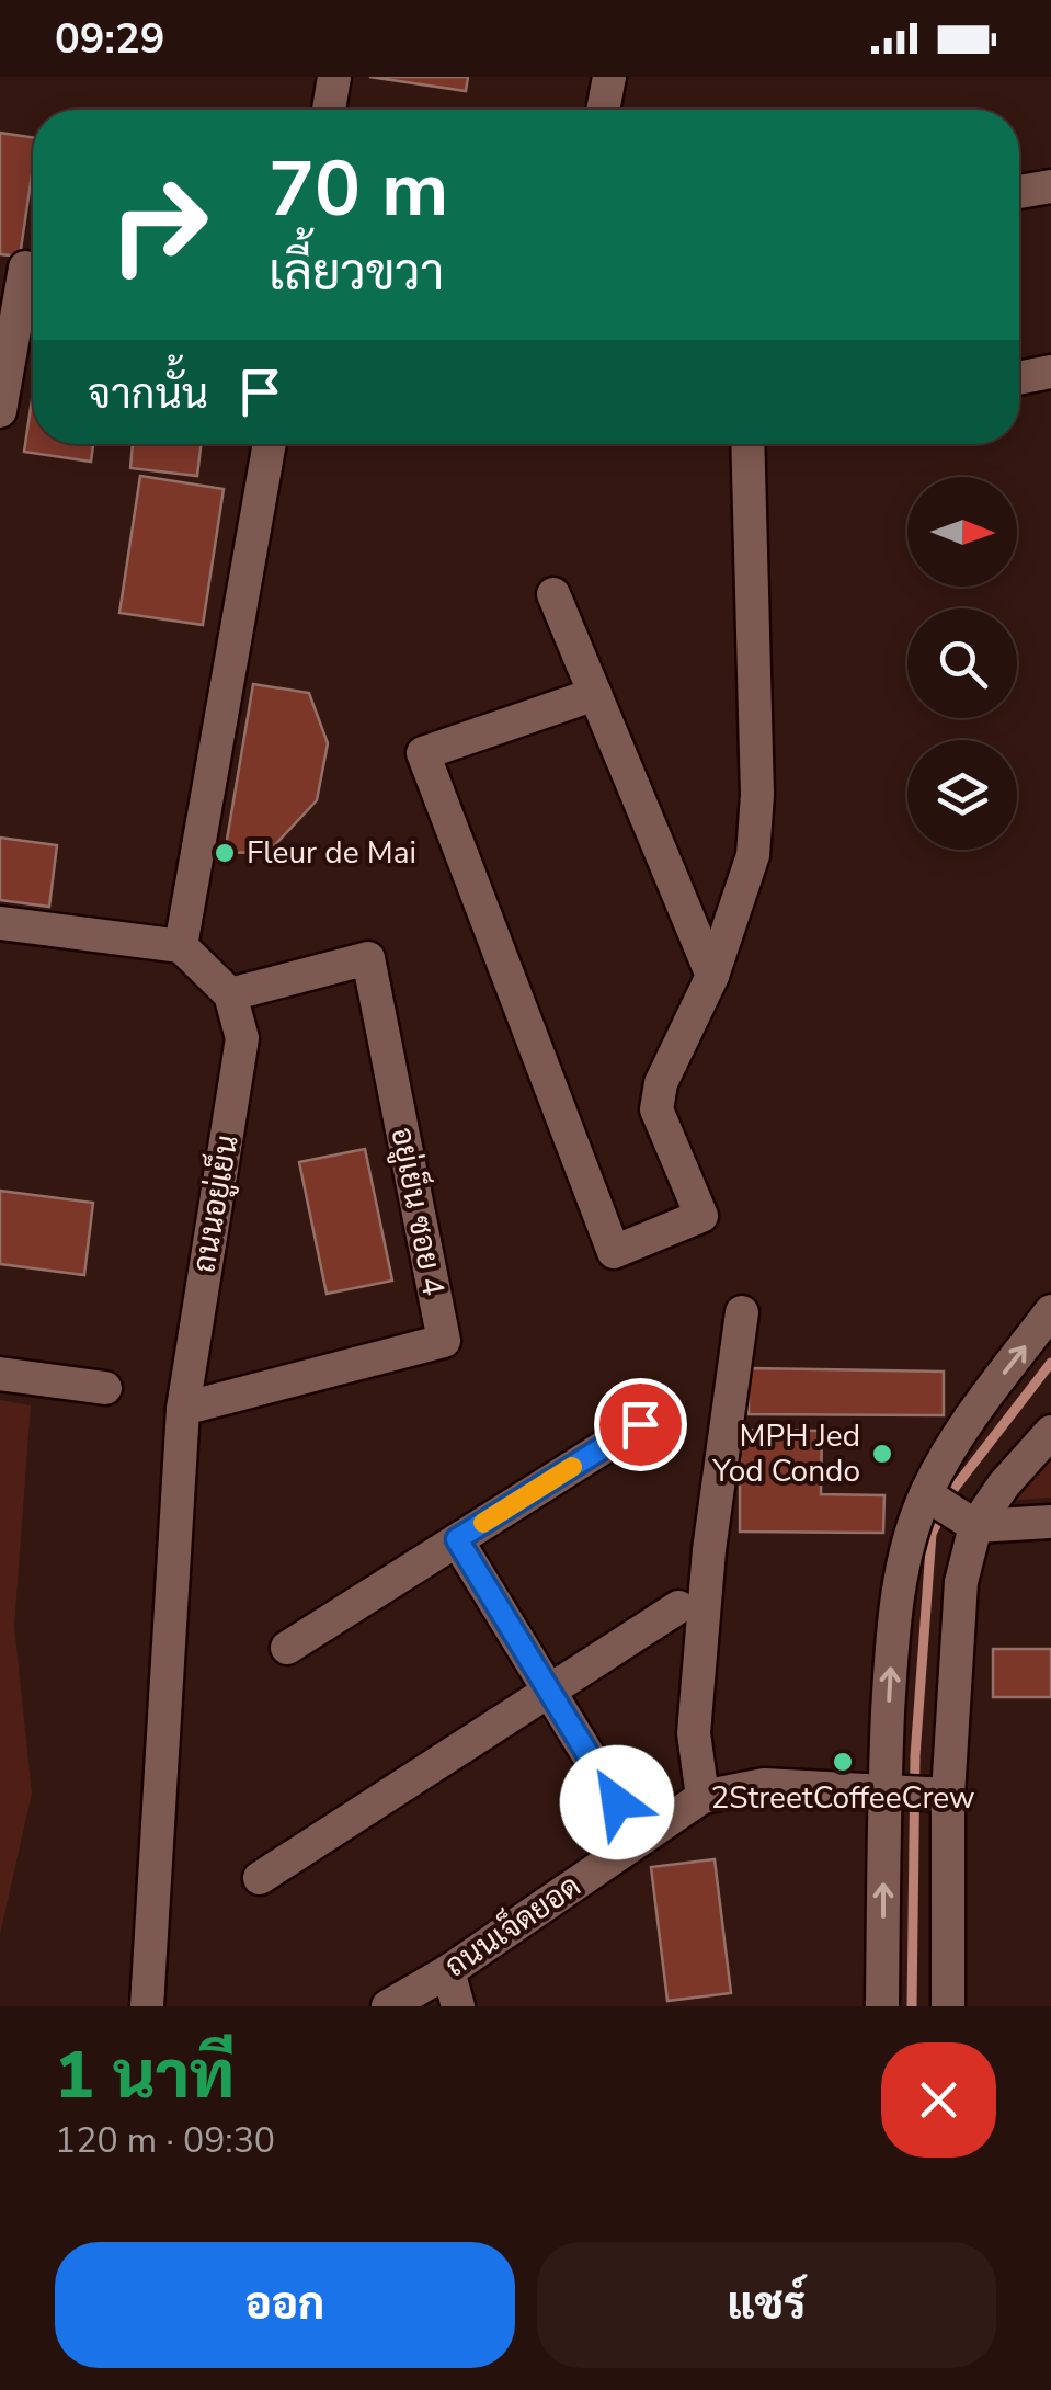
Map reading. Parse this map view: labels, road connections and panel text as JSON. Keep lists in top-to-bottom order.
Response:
{
  "streets": {
    "street": ["ถนนอยู่เย็น", "อยู่เย็น ซอย 4", "ถนนเจ็ดยอด"]
  },
  "crossings": [
    ["ถนนอยู่เย็น", "อยู่เย็น ซอย 4"]
  ],
  "places": ["Fleur de Mai", "MPH Jed Yod Condo", "2StreetCoffeeCrew"],
  "north": "right",
  "page": {
    "status": "09:29",
    "turn": ["70 m", "เลี้ยวขวา"],
    "then": "จากนั้น",
    "heading": ["1 นาที", "120 m · 09:30"],
    "buttons": ["ออก", "แชร์"]
  }
}
